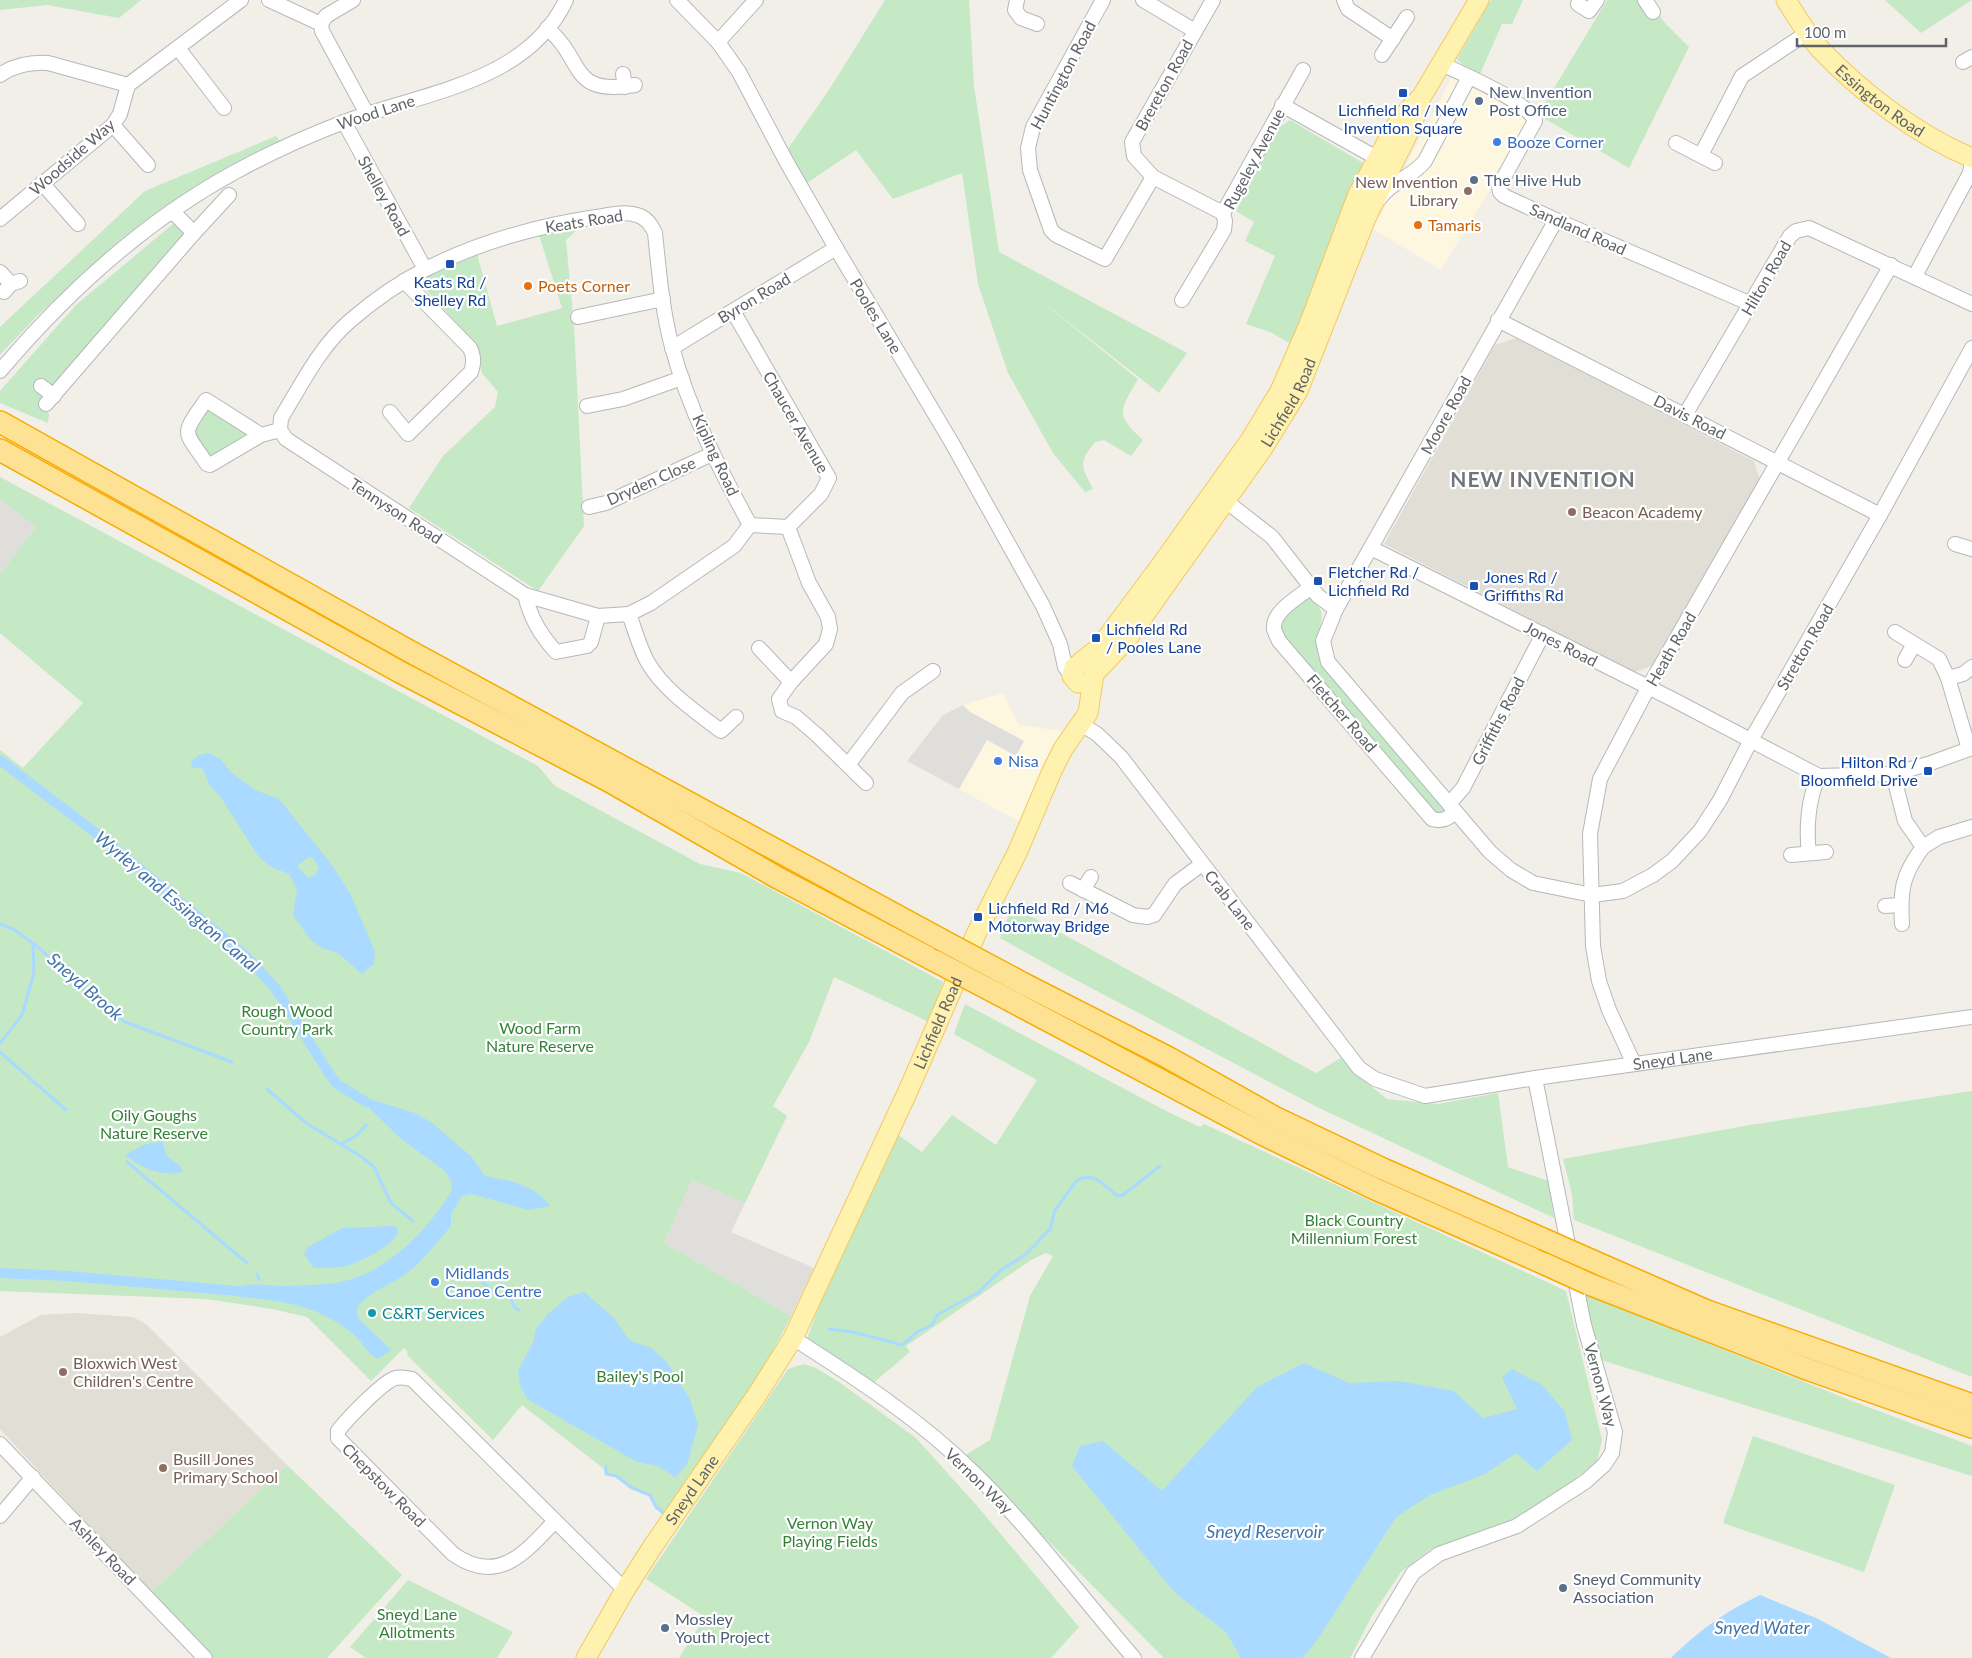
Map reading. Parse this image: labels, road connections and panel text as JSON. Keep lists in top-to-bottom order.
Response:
{
  "streets": {
    "main road": ["Essington Road", "Lichfield Road", "Sneyd Lane"],
    "street": [
      "Huntington Road",
      "Brereton Road",
      "Wood Lane",
      "Woodside Way",
      "Rugeley Avenue",
      "Shelley Road",
      "Keats Road",
      "Sandland Road",
      "Hilton Road",
      "Byron Road",
      "Pooles Lane",
      "Moore Road",
      "Davis Road",
      "Chaucer Avenue",
      "Kipling Road",
      "Dryden Close",
      "Tennyson Road",
      "Jones Road",
      "Stretton Road",
      "Heath Road",
      "Fletcher Road",
      "Griffiths Road",
      "Crab Lane",
      "Vernon Way",
      "Chepstow Road",
      "Ashley Road"
    ]
  },
  "crossings": [
    ["Huntington Road", "Brereton Road"],
    ["Brereton Road", "Rugeley Avenue"],
    ["Wood Lane", "Shelley Road"],
    ["Shelley Road", "Keats Road"],
    ["Keats Road", "Byron Road"],
    ["Keats Road", "Kipling Road"],
    ["Sandland Road", "Hilton Road"],
    ["Sandland Road", "Lichfield Road"],
    ["Sandland Road", "Moore Road"],
    ["Hilton Road", "Davis Road"],
    ["Hilton Road", "Heath Road"],
    ["Byron Road", "Pooles Lane"],
    ["Byron Road", "Chaucer Avenue"],
    ["Byron Road", "Kipling Road"],
    ["Pooles Lane", "Lichfield Road"],
    ["Lichfield Road", "Crab Lane"],
    ["Lichfield Road", "Sneyd Lane"],
    ["Lichfield Road", "Vernon Way"],
    ["Moore Road", "Davis Road"],
    ["Moore Road", "Jones Road"],
    ["Moore Road", "Fletcher Road"],
    ["Davis Road", "Stretton Road"],
    ["Davis Road", "Heath Road"],
    ["Kipling Road", "Dryden Close"],
    ["Kipling Road", "Tennyson Road"],
    ["Jones Road", "Stretton Road"],
    ["Jones Road", "Heath Road"],
    ["Jones Road", "Griffiths Road"],
    ["Stretton Road", "Heath Road"],
    ["Stretton Road", "Fletcher Road"],
    ["Heath Road", "Fletcher Road"],
    ["Heath Road", "Sneyd Lane"],
    ["Fletcher Road", "Griffiths Road"],
    ["Crab Lane", "Sneyd Lane"],
    ["Sneyd Lane", "Vernon Way"],
    ["Sneyd Lane", "Chepstow Road"]
  ],
  "districts": ["NEW INVENTION"],
  "water": [
    "Wyrley and Essington Canal",
    "Sneyd Brook",
    "Sneyd Reservoir",
    "Snyed Water"
  ],
  "parks": [
    "Rough Wood Country Park",
    "Wood Farm Nature Reserve",
    "Oily Goughs Nature Reserve",
    "Black Country Millennium Forest",
    "Bailey's Pool",
    "Vernon Way Playing Fields",
    "Sneyd Lane Allotments"
  ],
  "places": {
    "transit": [
      "Lichfield Rd / New Invention Square",
      "Keats Rd / Shelley Rd",
      "Fletcher Rd / Lichfield Rd",
      "Jones Rd / Griffiths Rd",
      "Lichfield Rd / Pooles Lane",
      "Hilton Rd / Bloomfield Drive",
      "Lichfield Rd / M6 Motorway Bridge"
    ],
    "other": [
      "New Invention Post Office",
      "Booze Corner",
      "The Hive Hub",
      "New Invention Library",
      "Tamaris",
      "Poets Corner",
      "Beacon Academy",
      "Nisa",
      "Midlands Canoe Centre",
      "C&RT Services",
      "Bloxwich West Children's Centre",
      "Busill Jones Primary School",
      "Sneyd Community Association",
      "Mossley Youth Project"
    ]
  },
  "scale_bar": "100 m"
}
